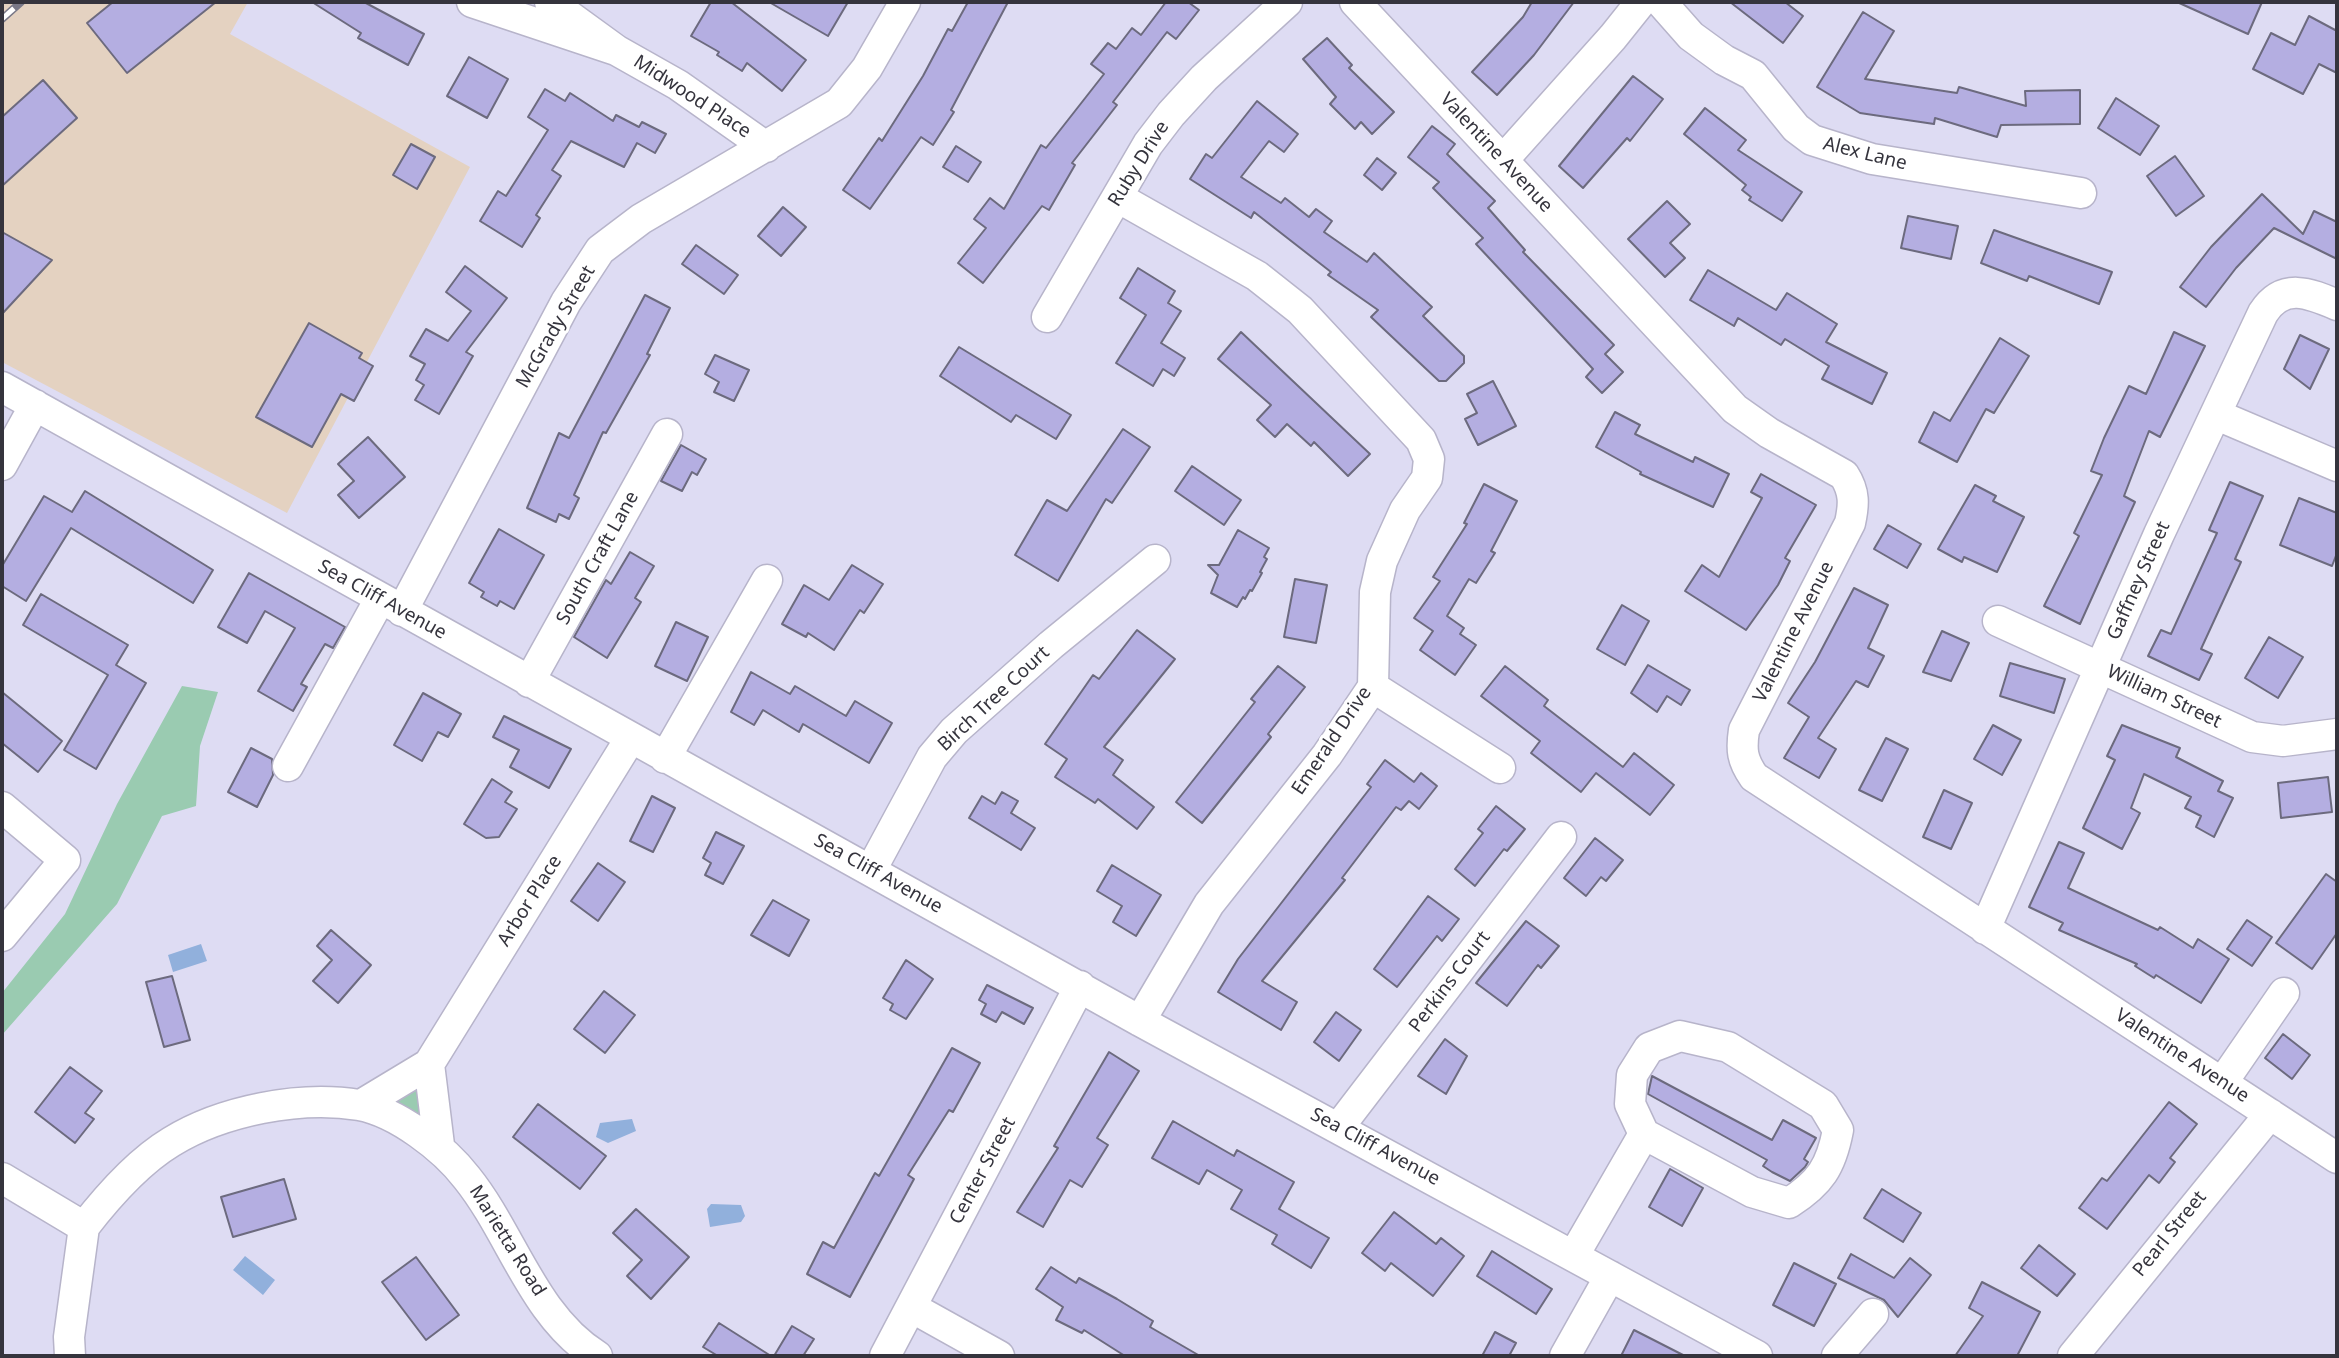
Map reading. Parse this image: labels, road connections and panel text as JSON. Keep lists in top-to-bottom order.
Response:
{
  "streets": {
    "street": [
      "Midwood Place",
      "Valentine Avenue",
      "Alex Lane",
      "Ruby Drive",
      "McGrady Street",
      "South Craft Lane",
      "Gaffney Street",
      "Sea Cliff Avenue",
      "William Street",
      "Birch Tree Court",
      "Emerald Drive",
      "Arbor Place",
      "Perkins Court",
      "Center Street",
      "Pearl Street",
      "Marietta Road"
    ]
  },
  "crossings": [
    ["Midwood Place", "McGrady Street"],
    ["Valentine Avenue", "Gaffney Street"],
    ["Valentine Avenue", "Pearl Street"],
    ["Ruby Drive", "Emerald Drive"],
    ["McGrady Street", "Sea Cliff Avenue"],
    ["South Craft Lane", "Sea Cliff Avenue"],
    ["Gaffney Street", "William Street"],
    ["Sea Cliff Avenue", "Birch Tree Court"],
    ["Sea Cliff Avenue", "Emerald Drive"],
    ["Sea Cliff Avenue", "Arbor Place"],
    ["Sea Cliff Avenue", "Perkins Court"],
    ["Sea Cliff Avenue", "Center Street"],
    ["Arbor Place", "Marietta Road"]
  ]
}
